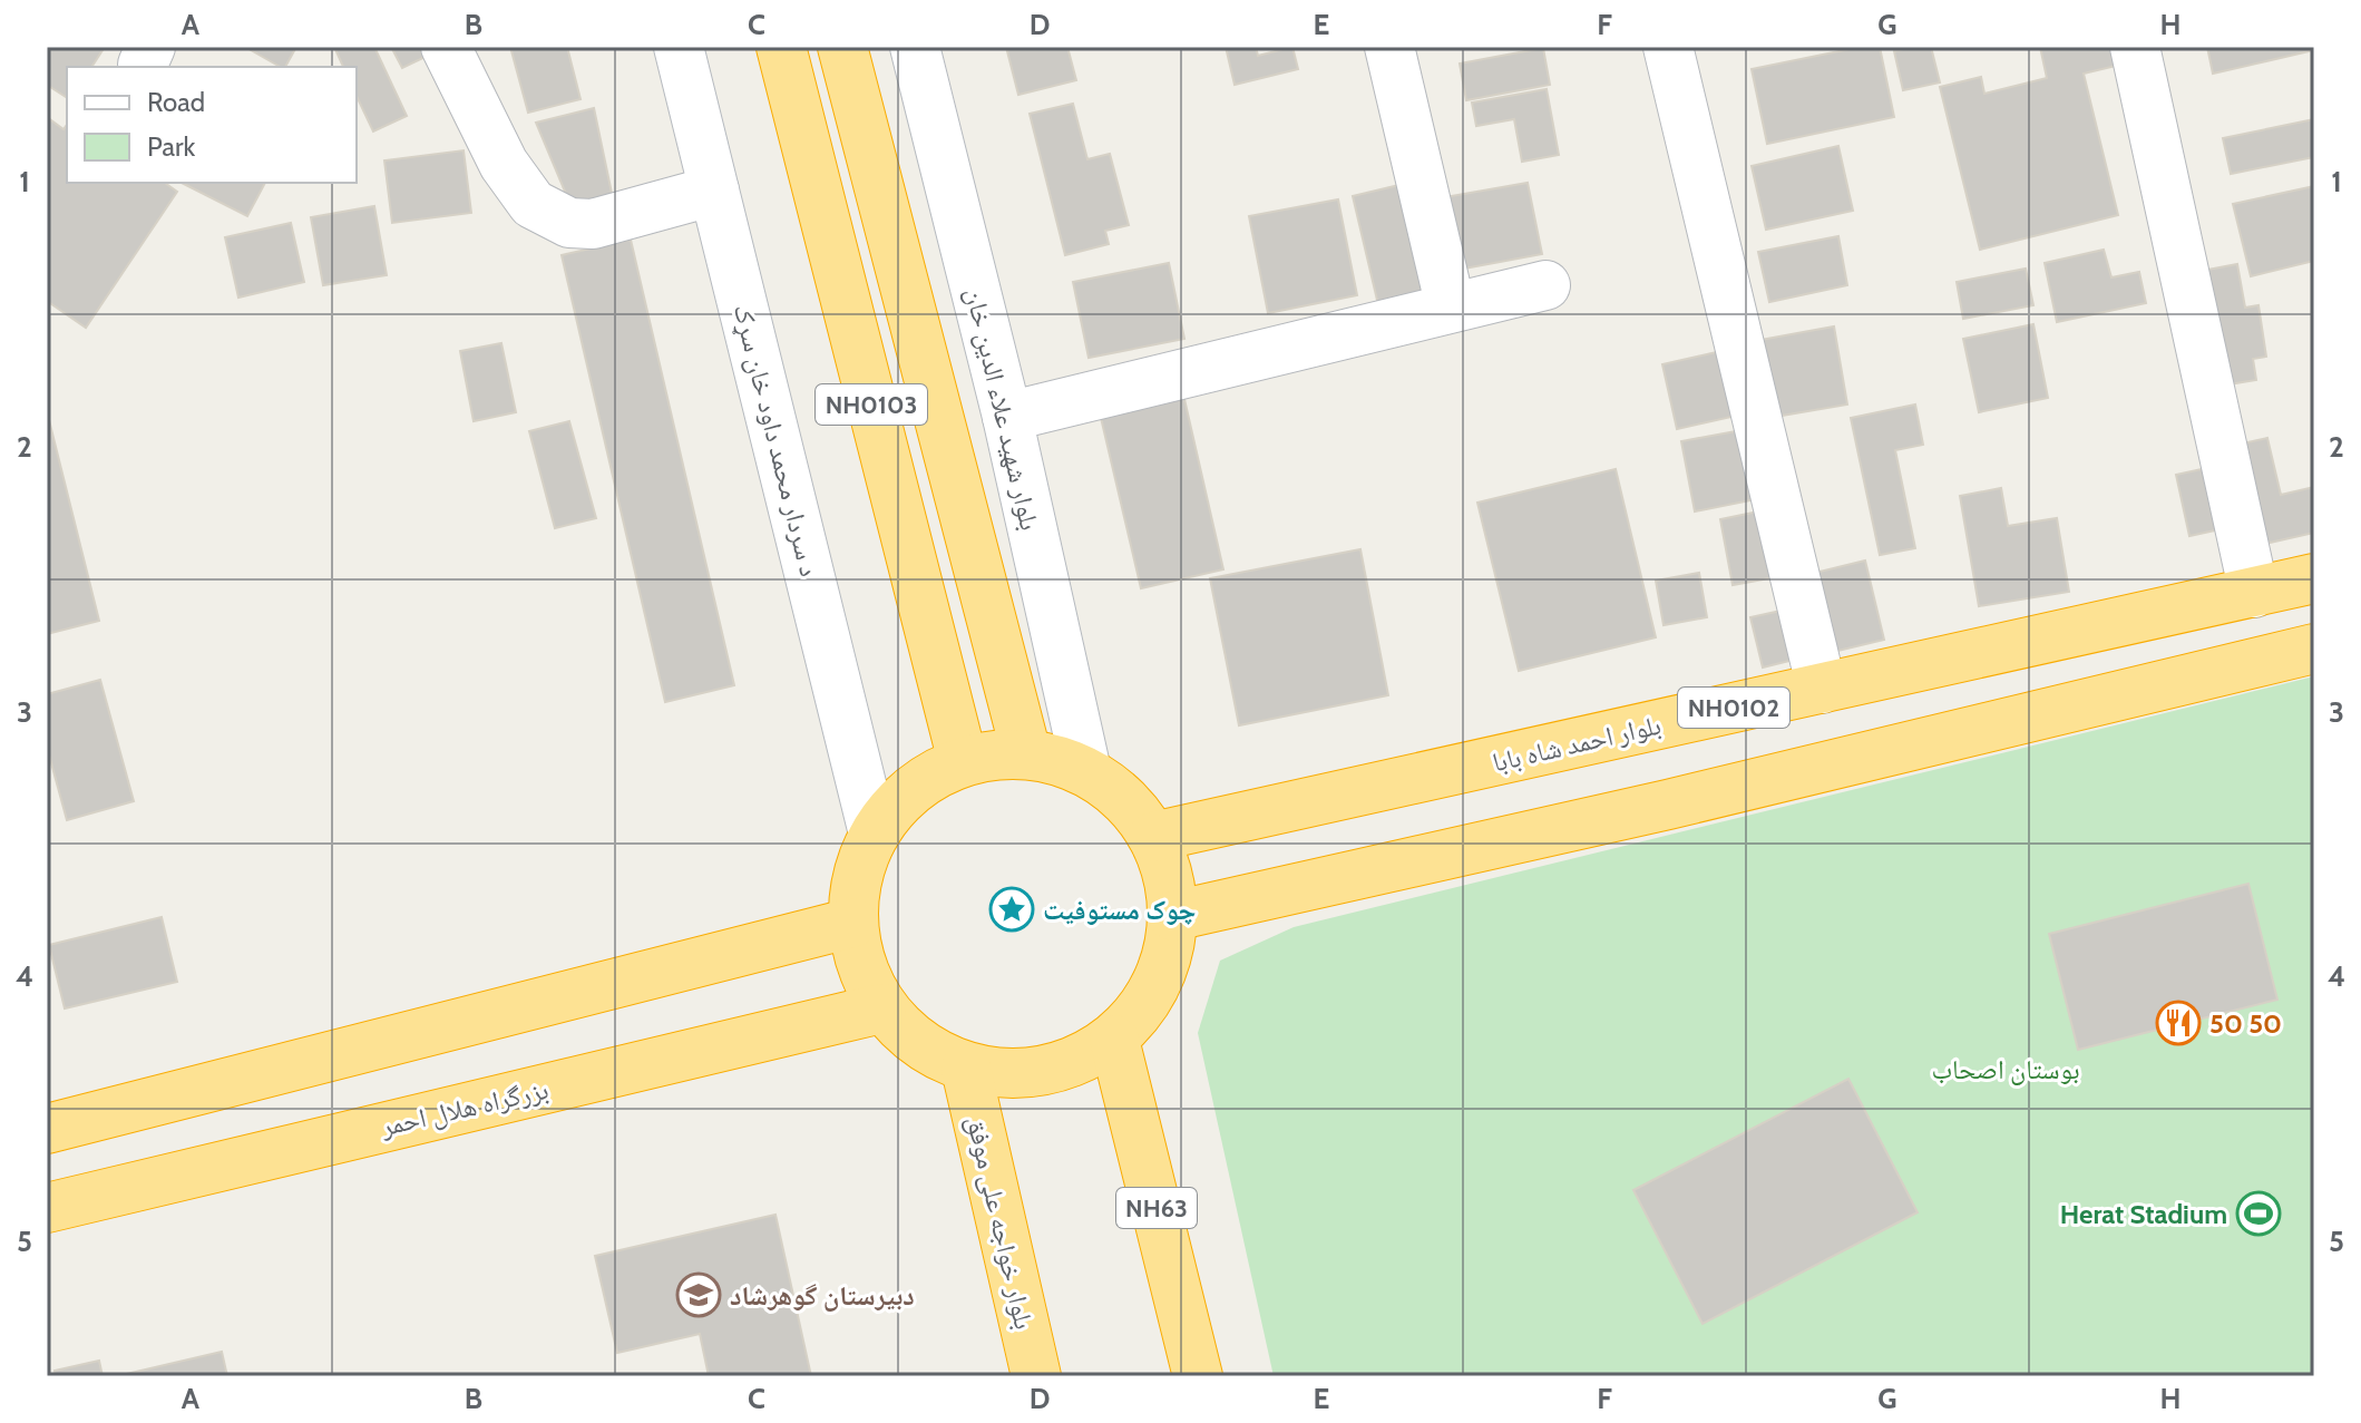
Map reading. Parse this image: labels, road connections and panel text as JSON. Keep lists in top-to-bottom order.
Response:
{
  "streets": {
    "highway": [
      "NH0103",
      "NH0102",
      "بلوار احمد شاه بابا",
      "بزرگراه هلال احمر",
      "NH63",
      "بلوار خواجه علی موفق"
    ],
    "street": ["بلوار شهید علاء الدین خان", "د سردار محمد داود خان سړک"]
  },
  "parks": ["بوستان اصحاب"],
  "places": {
    "place": ["چوک مستوفیت"],
    "restaurant": ["50 50"],
    "sports": ["Herat Stadium"],
    "school or university": ["دبیرستان گوهرشاد"]
  },
  "legend": ["Road", "Park"],
  "grid": {
    "columns": [
      "A",
      "B",
      "C",
      "D",
      "E",
      "F",
      "G",
      "H"
    ],
    "rows": [
      "1",
      "2",
      "3",
      "4",
      "5"
    ]
  }
}
